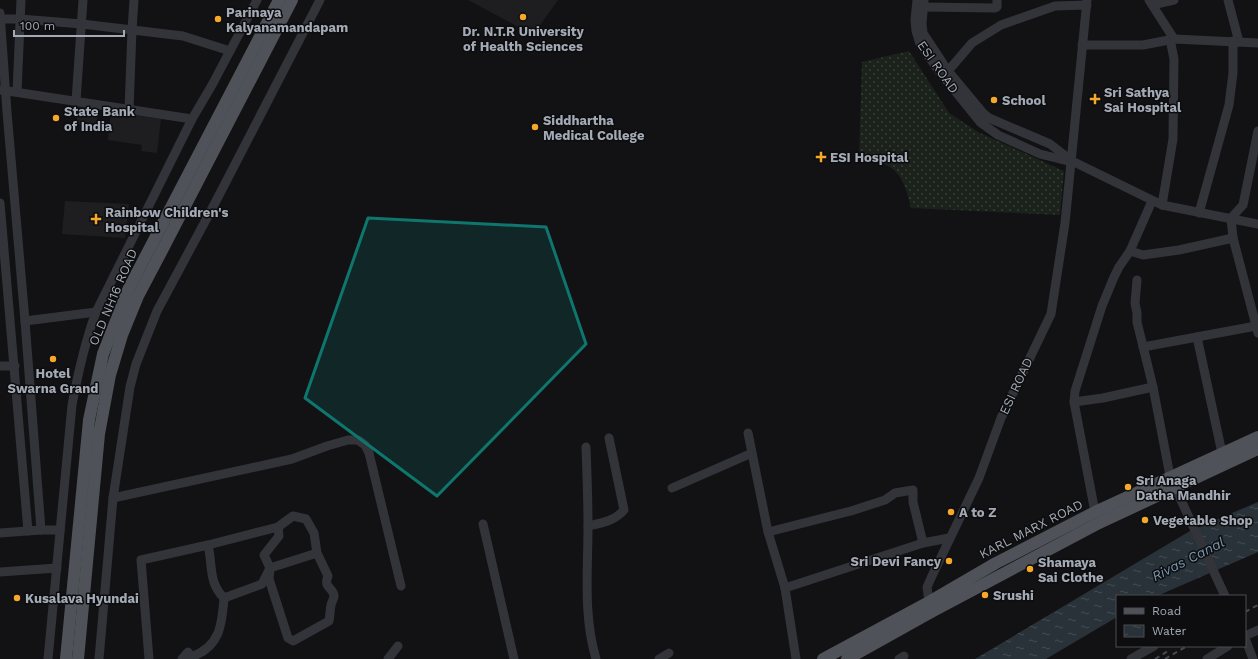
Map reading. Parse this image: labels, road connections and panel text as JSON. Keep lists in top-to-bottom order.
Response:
{
  "streets": {
    "main road": ["OLD NH16 ROAD", "KARL MARX ROAD"],
    "street": ["ESI ROAD"]
  },
  "crossings": [
    ["ESI ROAD", "KARL MARX ROAD"]
  ],
  "water": ["Rivas Canal"],
  "places": {
    "other": [
      "Dr. N.T.R University of Health Sciences",
      "Parinaya Kalyanamandapam",
      "School",
      "State Bank of India",
      "Siddhartha Medical College",
      "Hotel Swarna Grand",
      "Sri Anaga Datha Mandhir",
      "A to Z",
      "Vegetable Shop",
      "Sri Devi Fancy",
      "Shamaya Sai Clothe",
      "Srushi",
      "Kusalava Hyundai"
    ],
    "health": ["Sri Sathya Sai Hospital", "ESI Hospital", "Rainbow Children's Hospital"]
  },
  "legend": ["Road", "Water"],
  "scale_bar": "100 m"
}
